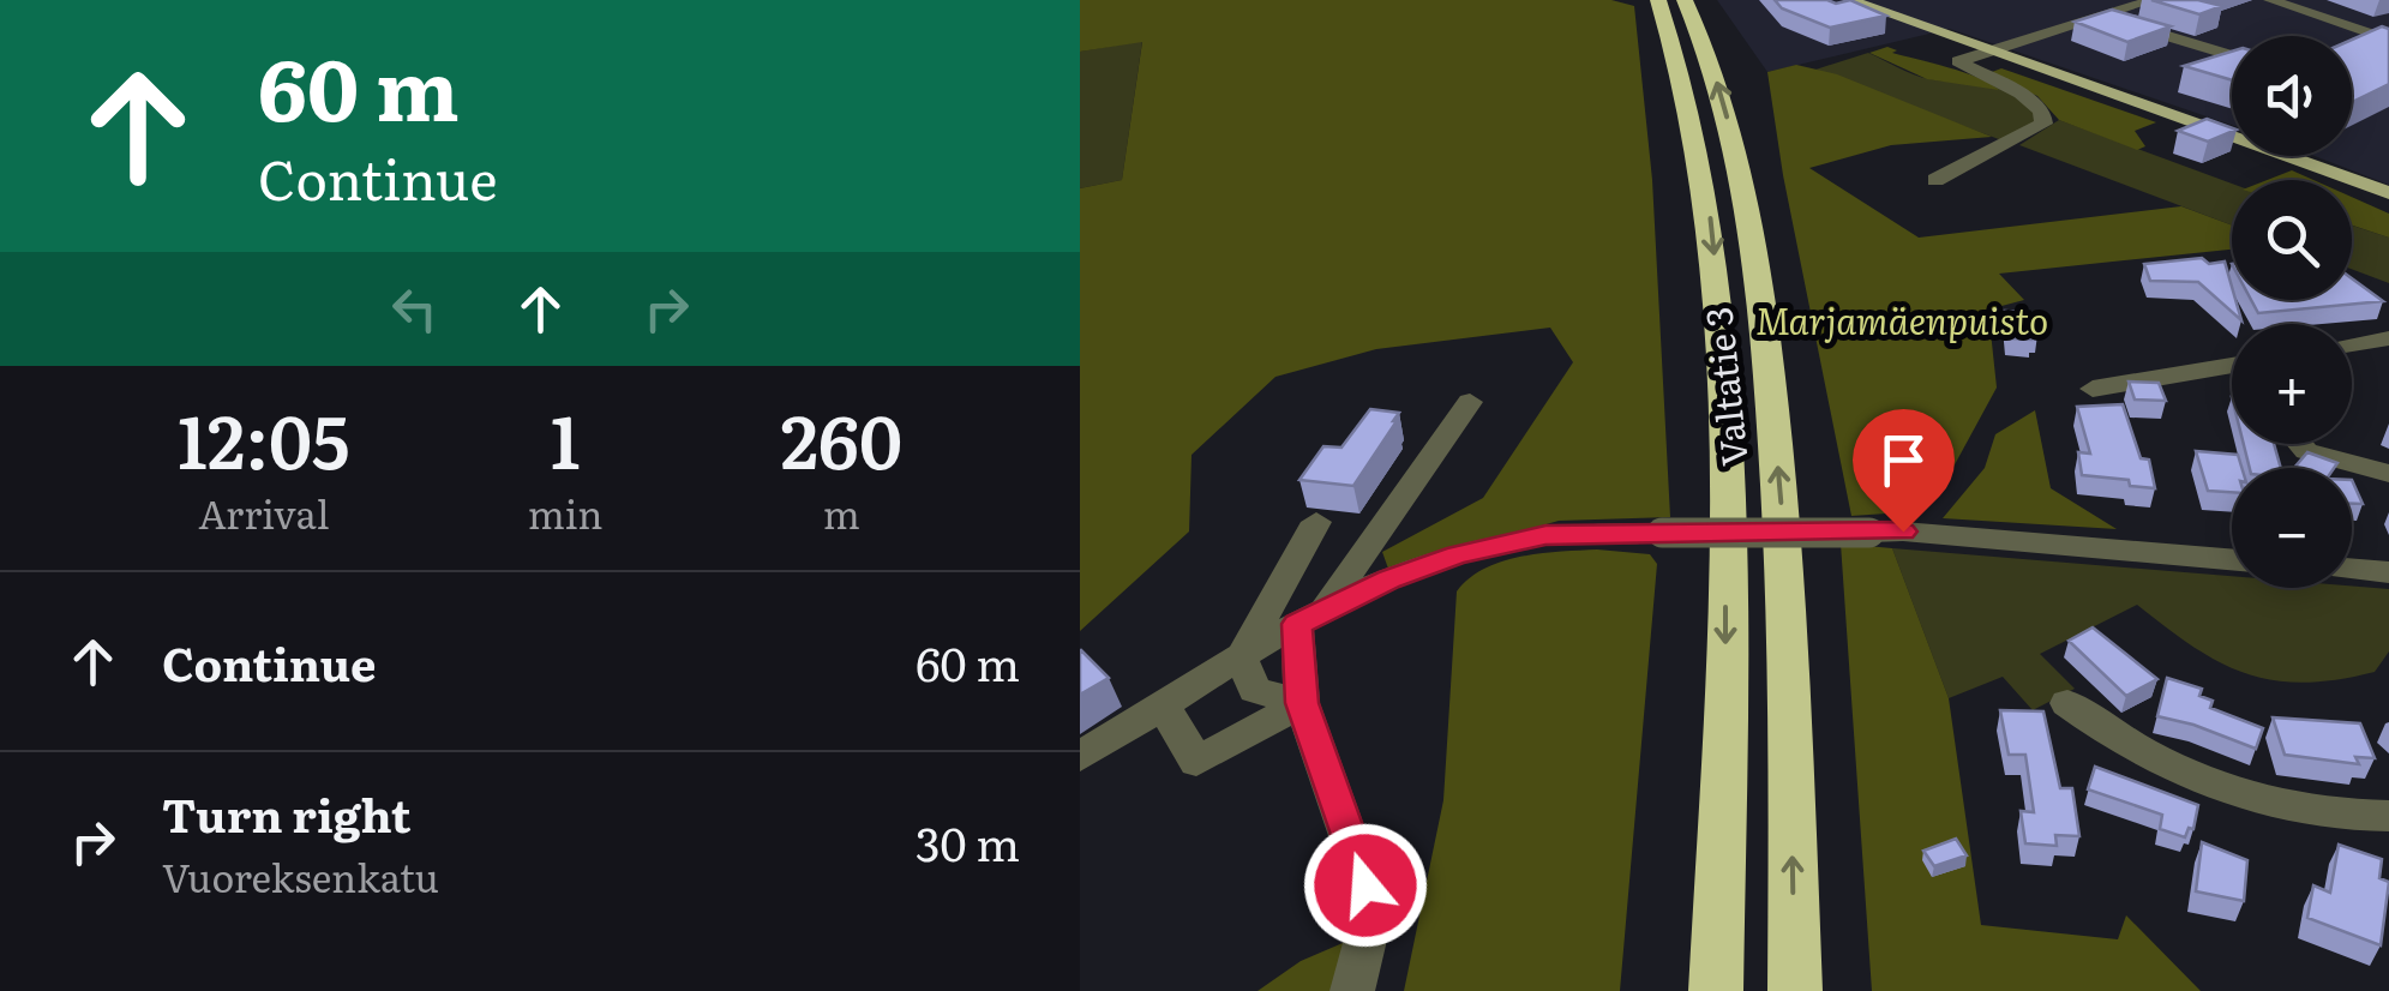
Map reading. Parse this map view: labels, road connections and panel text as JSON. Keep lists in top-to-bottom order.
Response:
{
  "streets": {
    "highway": ["Valtatie 3"]
  },
  "parks": ["Marjamäenpuisto"],
  "page": {
    "turn": ["60 m", "Continue"],
    "map_buttons": ["+", "−"],
    "eta": [
      "12:05",
      "Arrival",
      "1",
      "min",
      "260",
      "m"
    ],
    "list": [
      {
        "name": "Continue",
        "value": "60 m"
      },
      {
        "name": "Turn right",
        "note": "Vuoreksenkatu",
        "value": "30 m"
      }
    ]
  }
}
